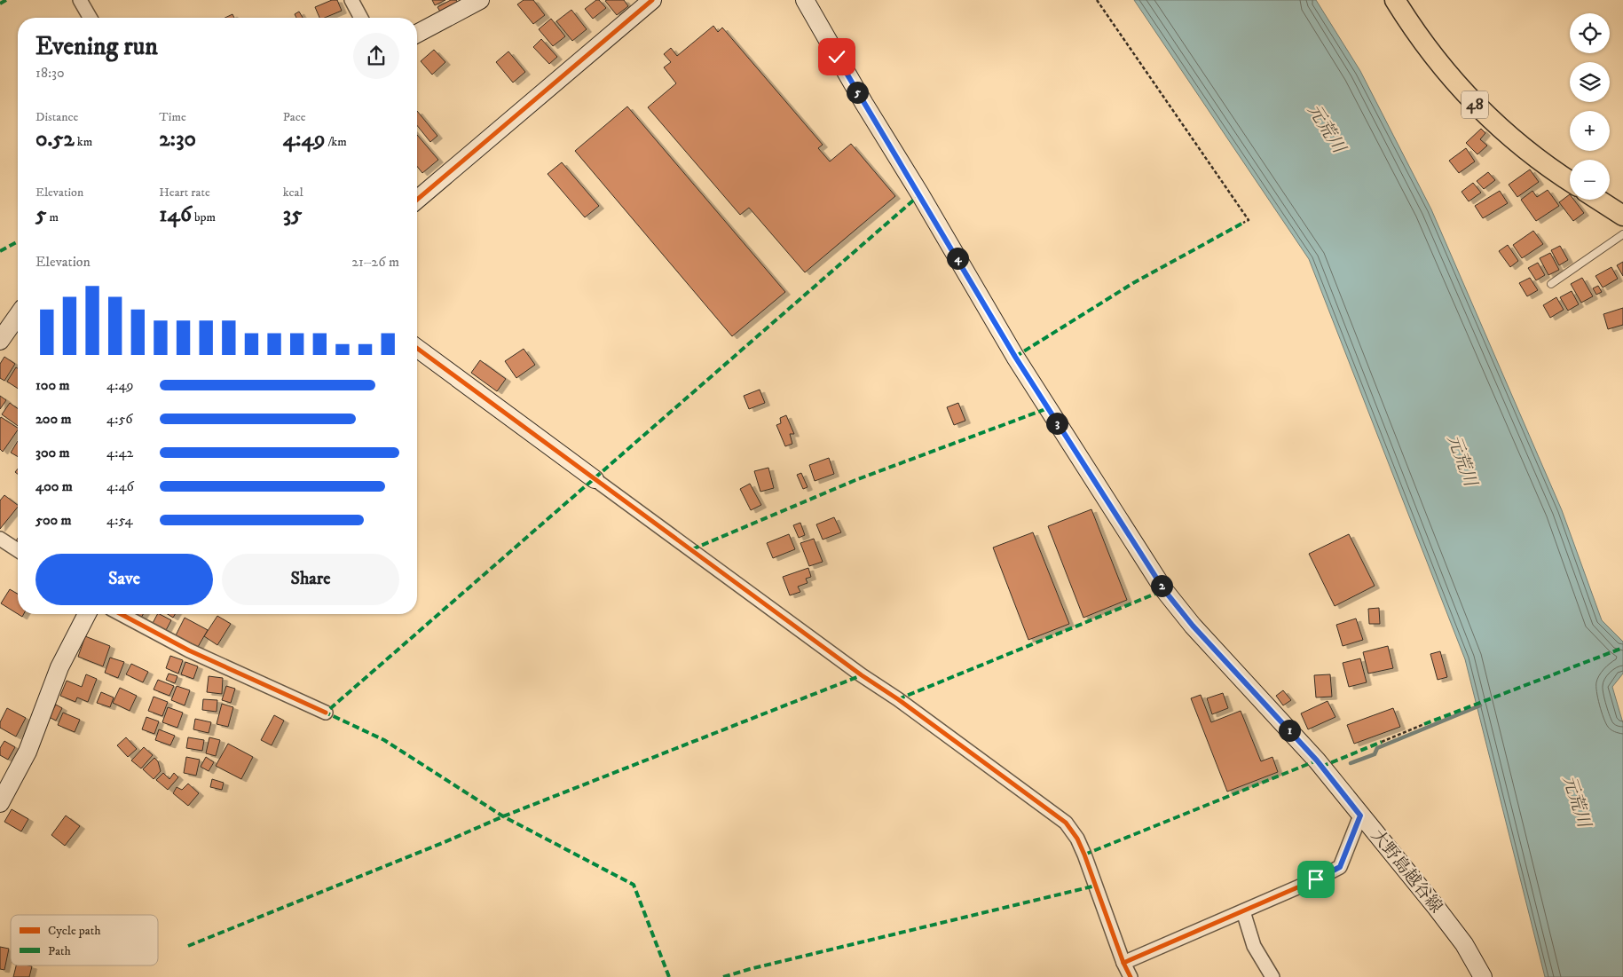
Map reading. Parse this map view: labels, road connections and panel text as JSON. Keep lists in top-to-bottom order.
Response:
{
  "streets": {
    "main road": ["48", "大野島越谷線"]
  },
  "water": ["元荒川"],
  "legend": ["Cycle path", "Path"],
  "page": {
    "map_buttons": ["+", "−"],
    "heading": ["Evening run", "18:30"],
    "pins": [
      "5",
      "4",
      "3",
      "2",
      "1"
    ],
    "stats": [
      ["Distance", "0.52 km"],
      ["Time", "2:30"],
      ["Pace", "4:49 /km"],
      ["Elevation", "5 m"],
      ["Heart rate", "146 bpm"],
      ["kcal", "35"]
    ],
    "chart": ["Elevation", "21–26 m"],
    "list": [
      {
        "name": "100 m",
        "note": "4:49"
      },
      {
        "name": "200 m",
        "note": "4:56"
      },
      {
        "name": "300 m",
        "note": "4:42"
      },
      {
        "name": "400 m",
        "note": "4:46"
      },
      {
        "name": "500 m",
        "note": "4:54"
      }
    ],
    "buttons": ["Save", "Share"]
  }
}
